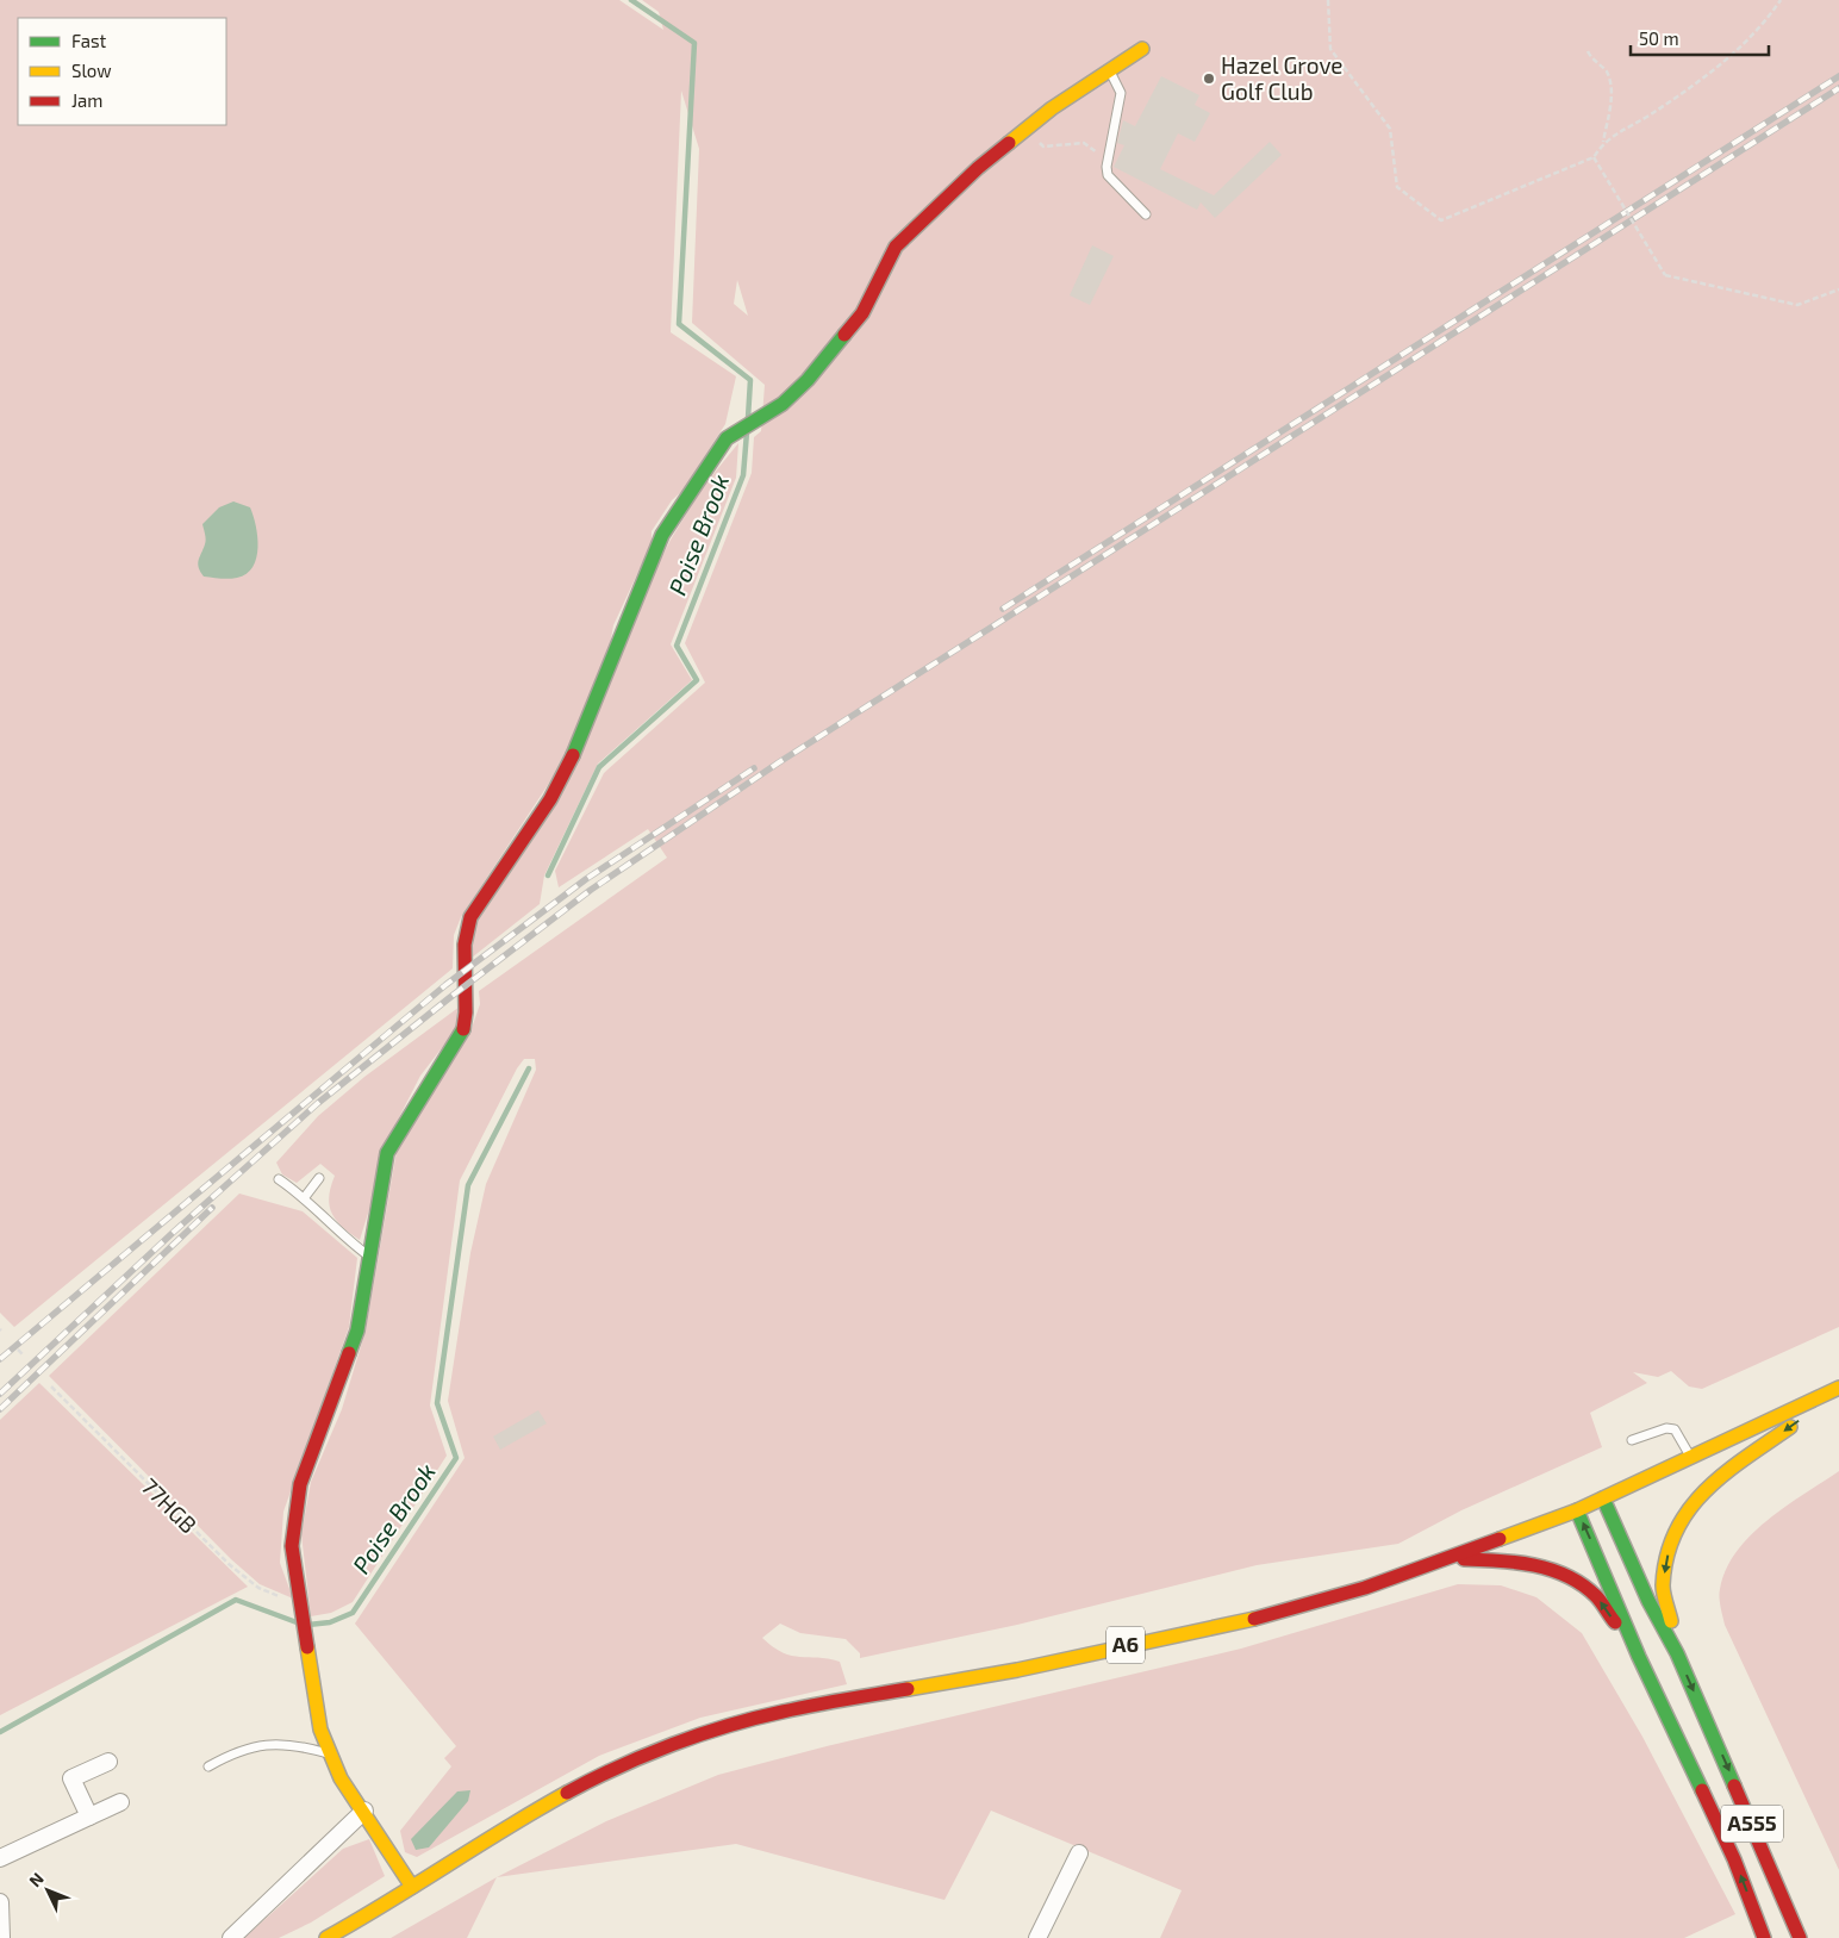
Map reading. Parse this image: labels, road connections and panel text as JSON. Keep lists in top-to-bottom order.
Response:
{
  "streets": {
    "main road": ["A6", "A555"],
    "path": ["77HGB"]
  },
  "crossings": [
    ["A6", "A555"]
  ],
  "water": ["Poise Brook"],
  "places": ["Hazel Grove Golf Club"],
  "legend": ["Fast", "Slow", "Jam"],
  "scale_bar": "50 m",
  "north": "top left"
}
